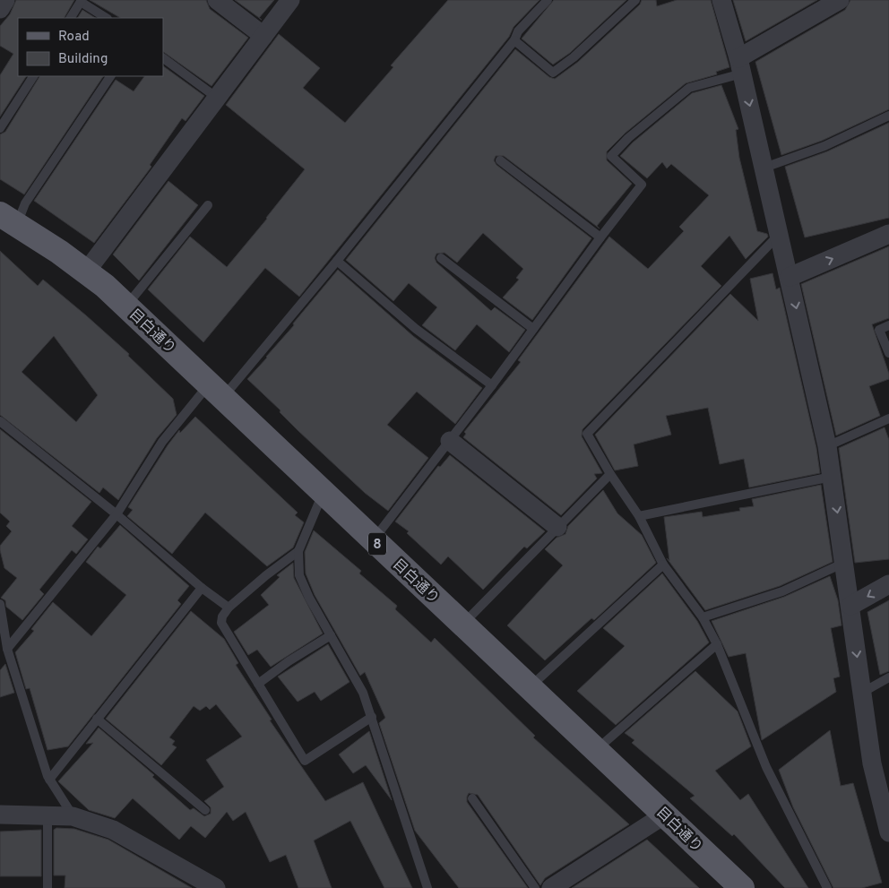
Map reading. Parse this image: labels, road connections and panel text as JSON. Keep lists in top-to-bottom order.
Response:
{
  "streets": {
    "main road": ["目白通り", "8"]
  },
  "legend": ["Road", "Building"]
}
